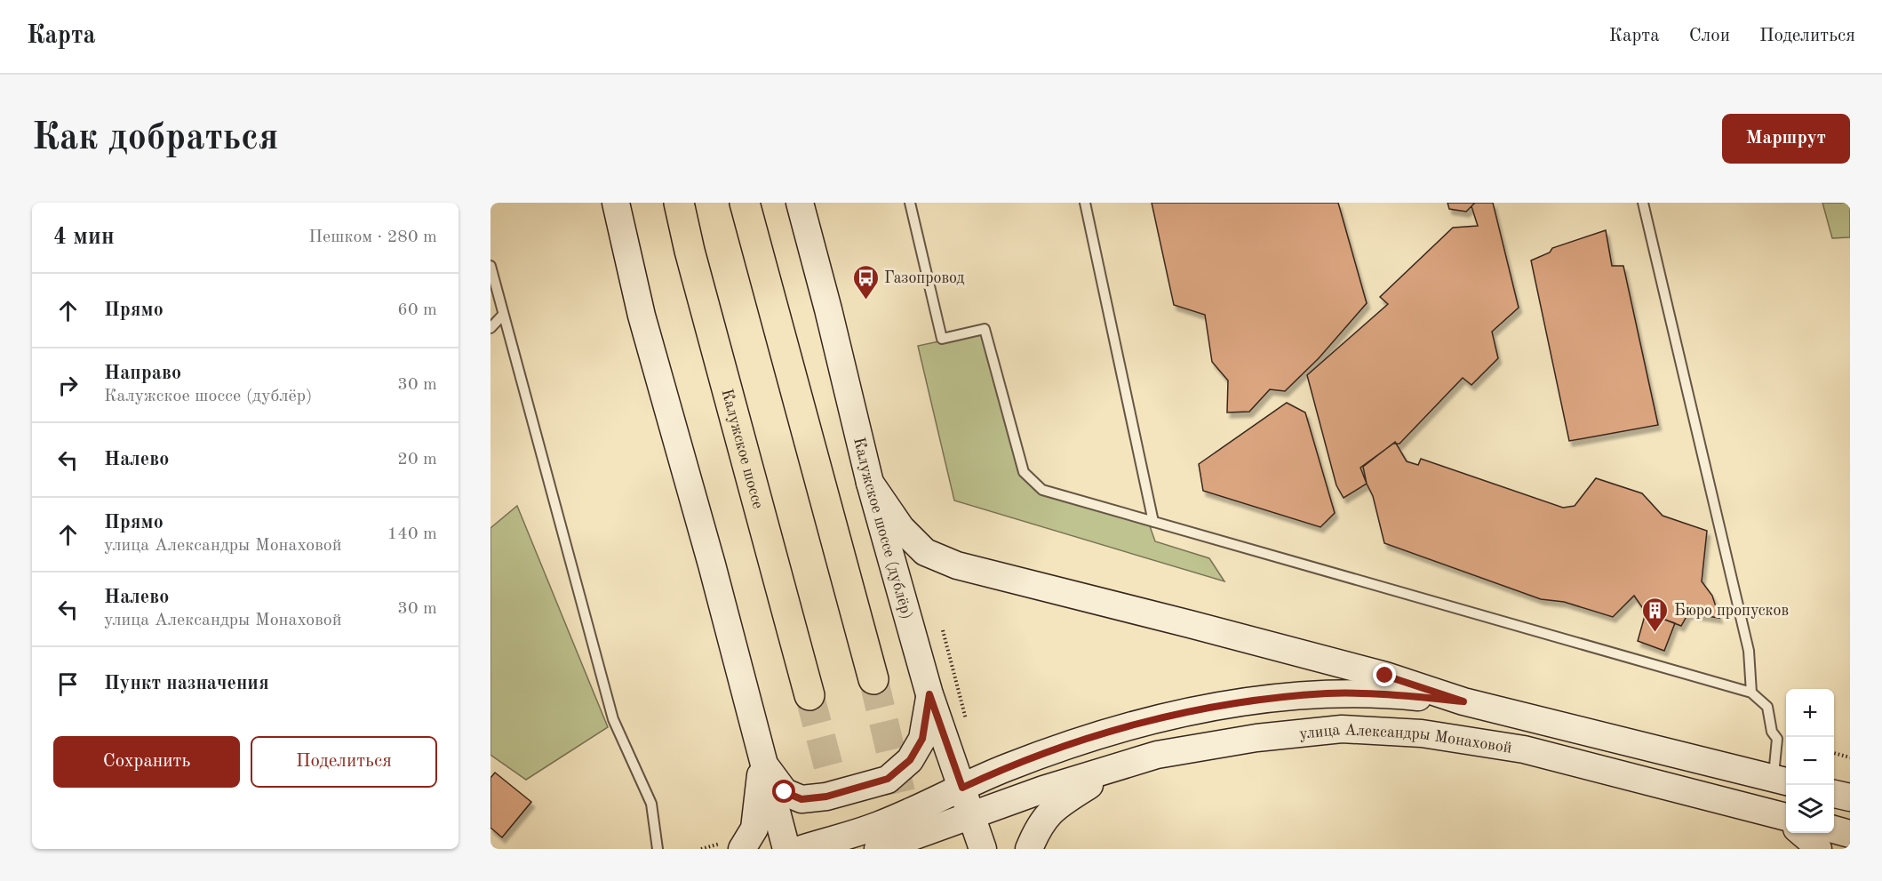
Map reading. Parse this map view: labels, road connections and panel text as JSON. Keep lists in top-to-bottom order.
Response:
{
  "streets": {
    "highway": ["Калужское шоссе"],
    "main road": ["Калужское шоссе (дублёр)", "улица Александры Монаховой"]
  },
  "crossings": [
    ["Калужское шоссе (дублёр)", "улица Александры Монаховой"]
  ],
  "places": {
    "bus stop": ["Газопровод"],
    "building": ["Бюро пропусков"]
  },
  "page": {
    "header": "Карта",
    "nav": ["Карта", "Слои", "Поделиться"],
    "buttons": [
      "Маршрут",
      ["Сохранить", "Поделиться"]
    ],
    "title": "Как добраться",
    "heading": ["4 мин", "Пешком · 280 m"],
    "list": [
      ["Прямо", "60 m"],
      ["Направо", "Калужское шоссе (дублёр)", "30 m"],
      ["Налево", "20 m"],
      ["Прямо", "улица Александры Монаховой", "140 m"],
      ["Налево", "улица Александры Монаховой", "30 m"],
      "Пункт назначения"
    ],
    "map_buttons": ["+", "−"]
  }
}
